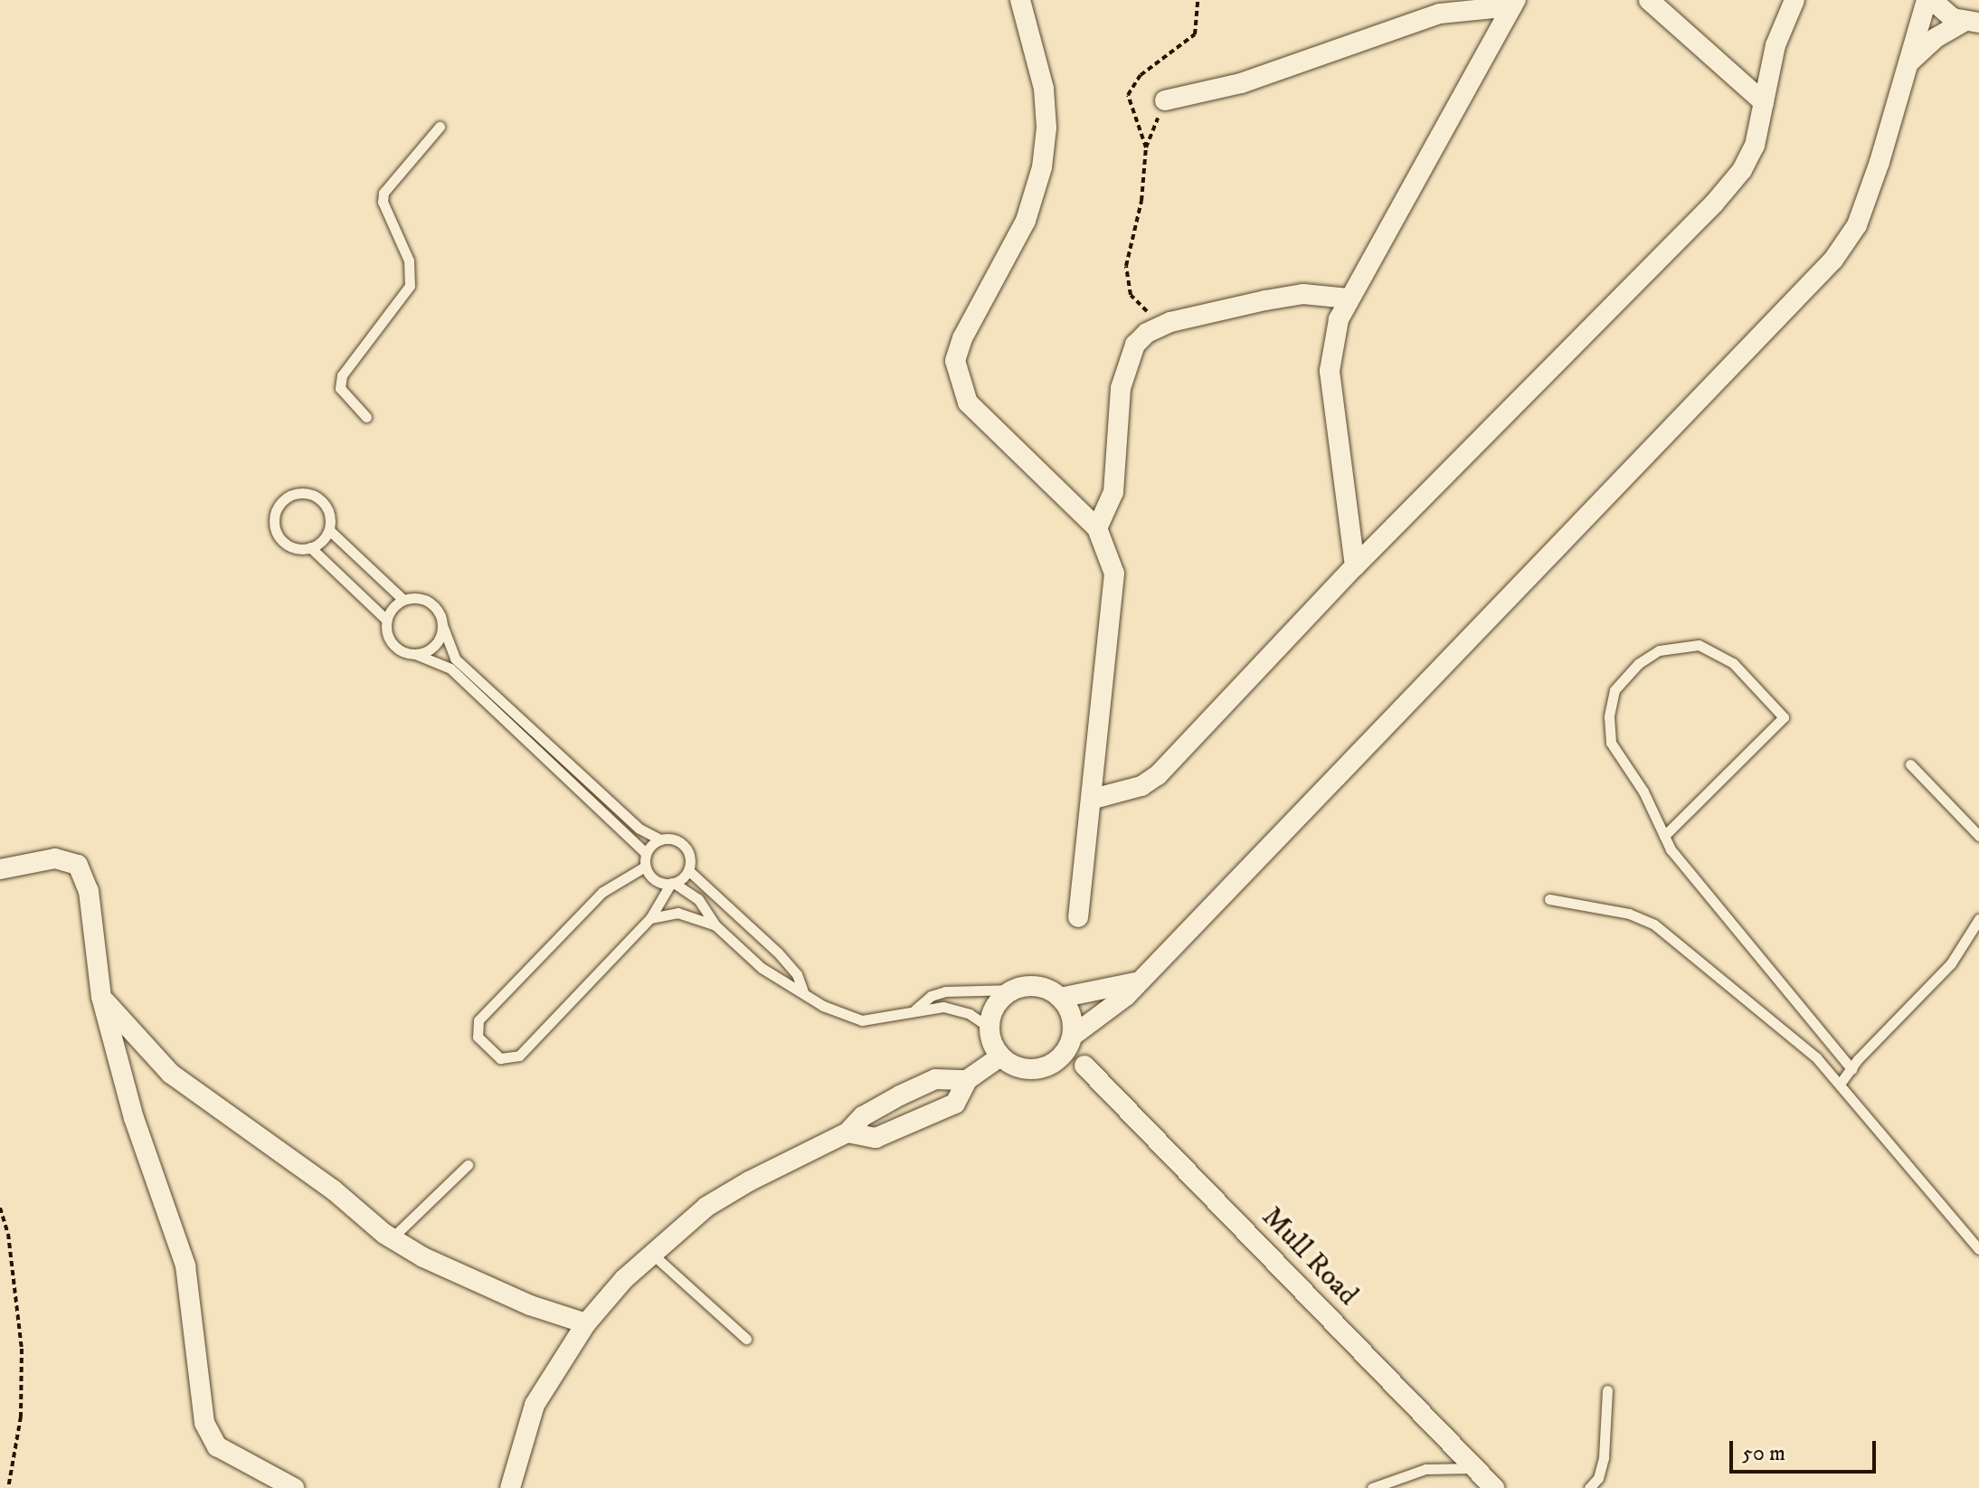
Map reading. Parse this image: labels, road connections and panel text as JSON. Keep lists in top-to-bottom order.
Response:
{
  "streets": {
    "street": ["Mull Road"]
  },
  "scale_bar": "50 m"
}
